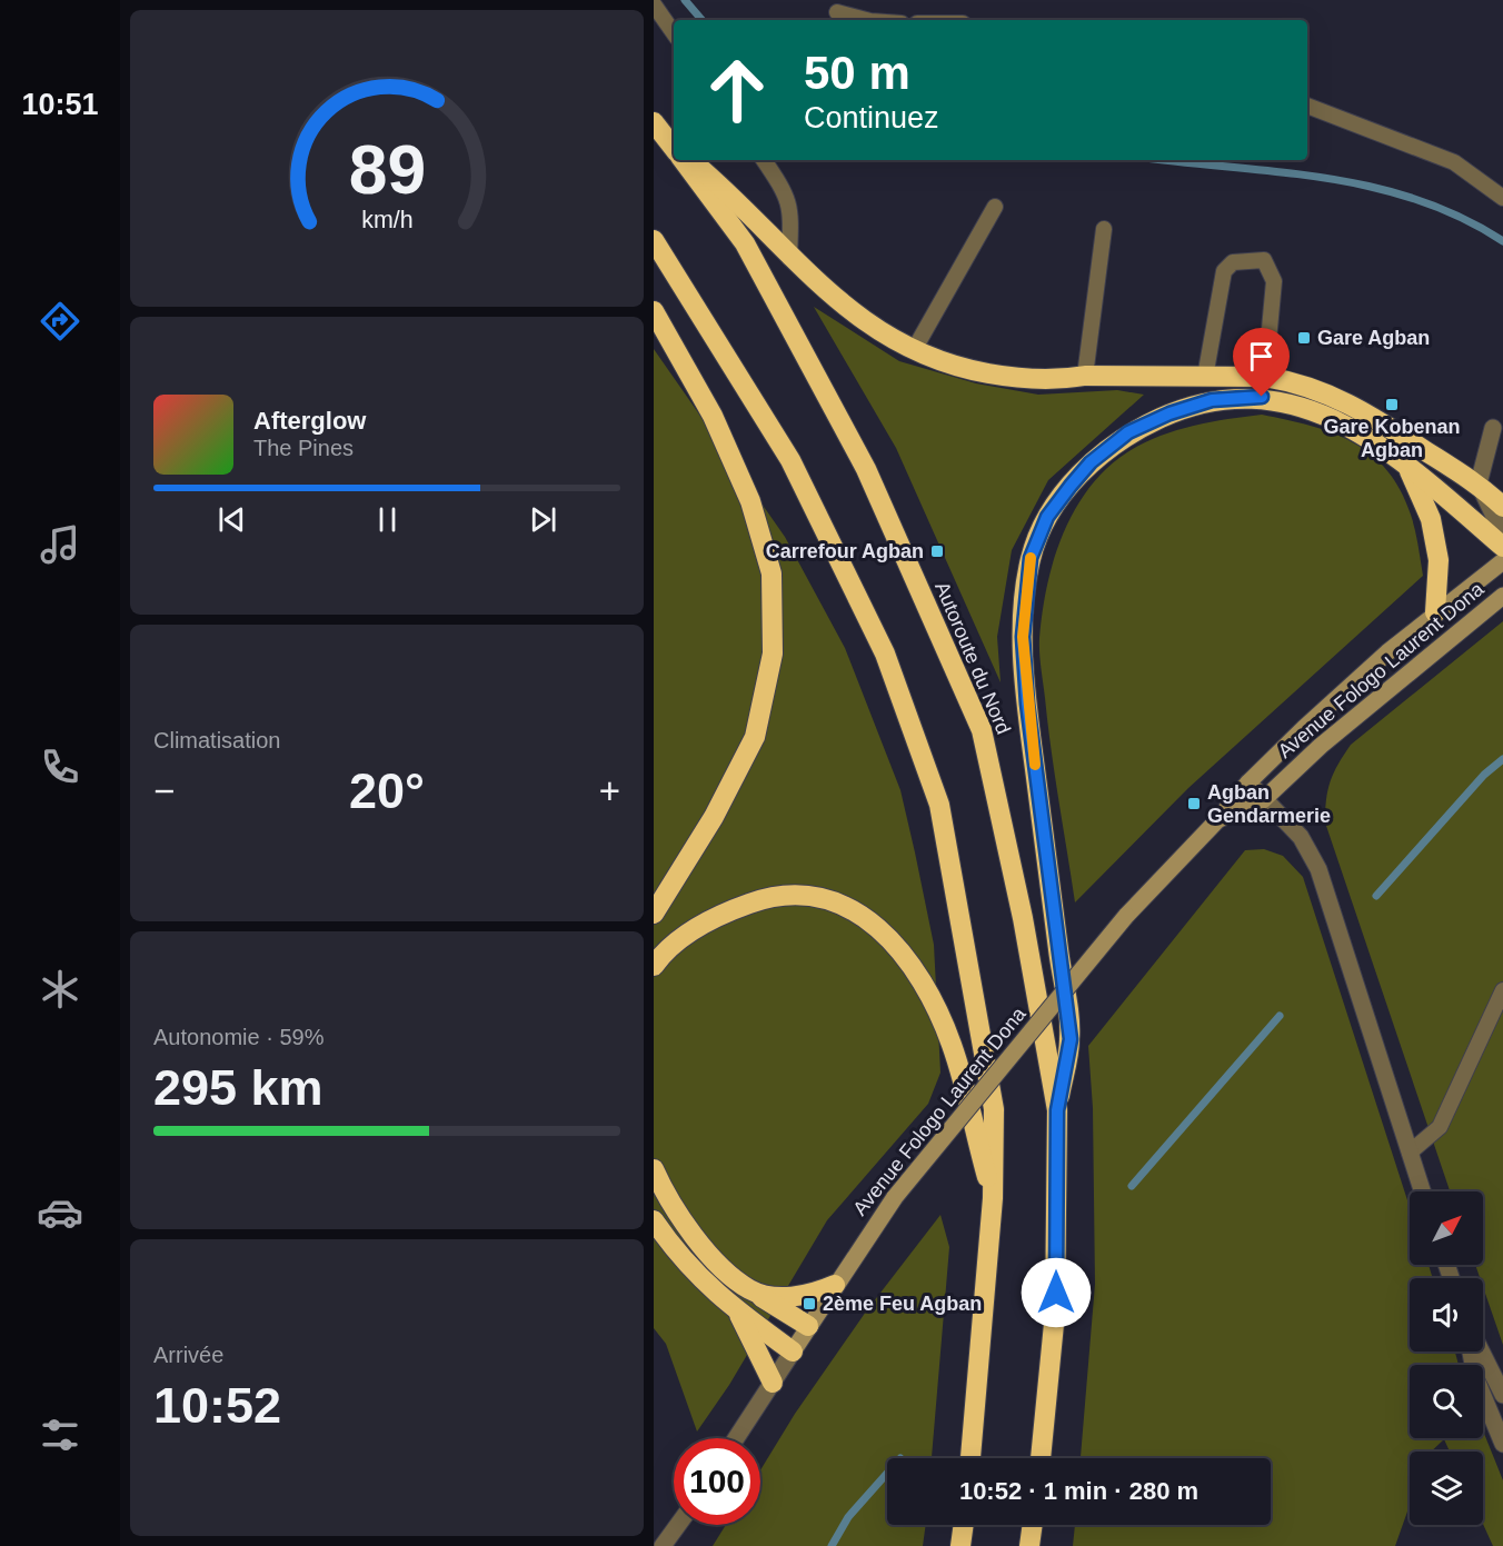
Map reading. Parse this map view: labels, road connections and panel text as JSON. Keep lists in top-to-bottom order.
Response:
{
  "streets": {
    "highway": ["Autoroute du Nord"],
    "main road": ["Avenue Fologo Laurent Dona"]
  },
  "places": {
    "transit": [
      "Gare Agban",
      "Gare Kobenan Agban",
      "Carrefour Agban",
      "Agban Gendarmerie",
      "2ème Feu Agban"
    ]
  },
  "north": "top right",
  "page": {
    "tabs": "10:51",
    "turn": ["50 m", "Continuez"],
    "song": ["Afterglow", "The Pines"],
    "tile": [
      "Climatisation",
      ["Autonomie · 59%", "295 km"],
      ["Arrivée", "10:52"]
    ],
    "heat": ["−", "20°", "+"],
    "limit": "100",
    "trip": "10:52 · 1 min · 280 m",
    "gauge": ["89", "km/h"]
  }
}
